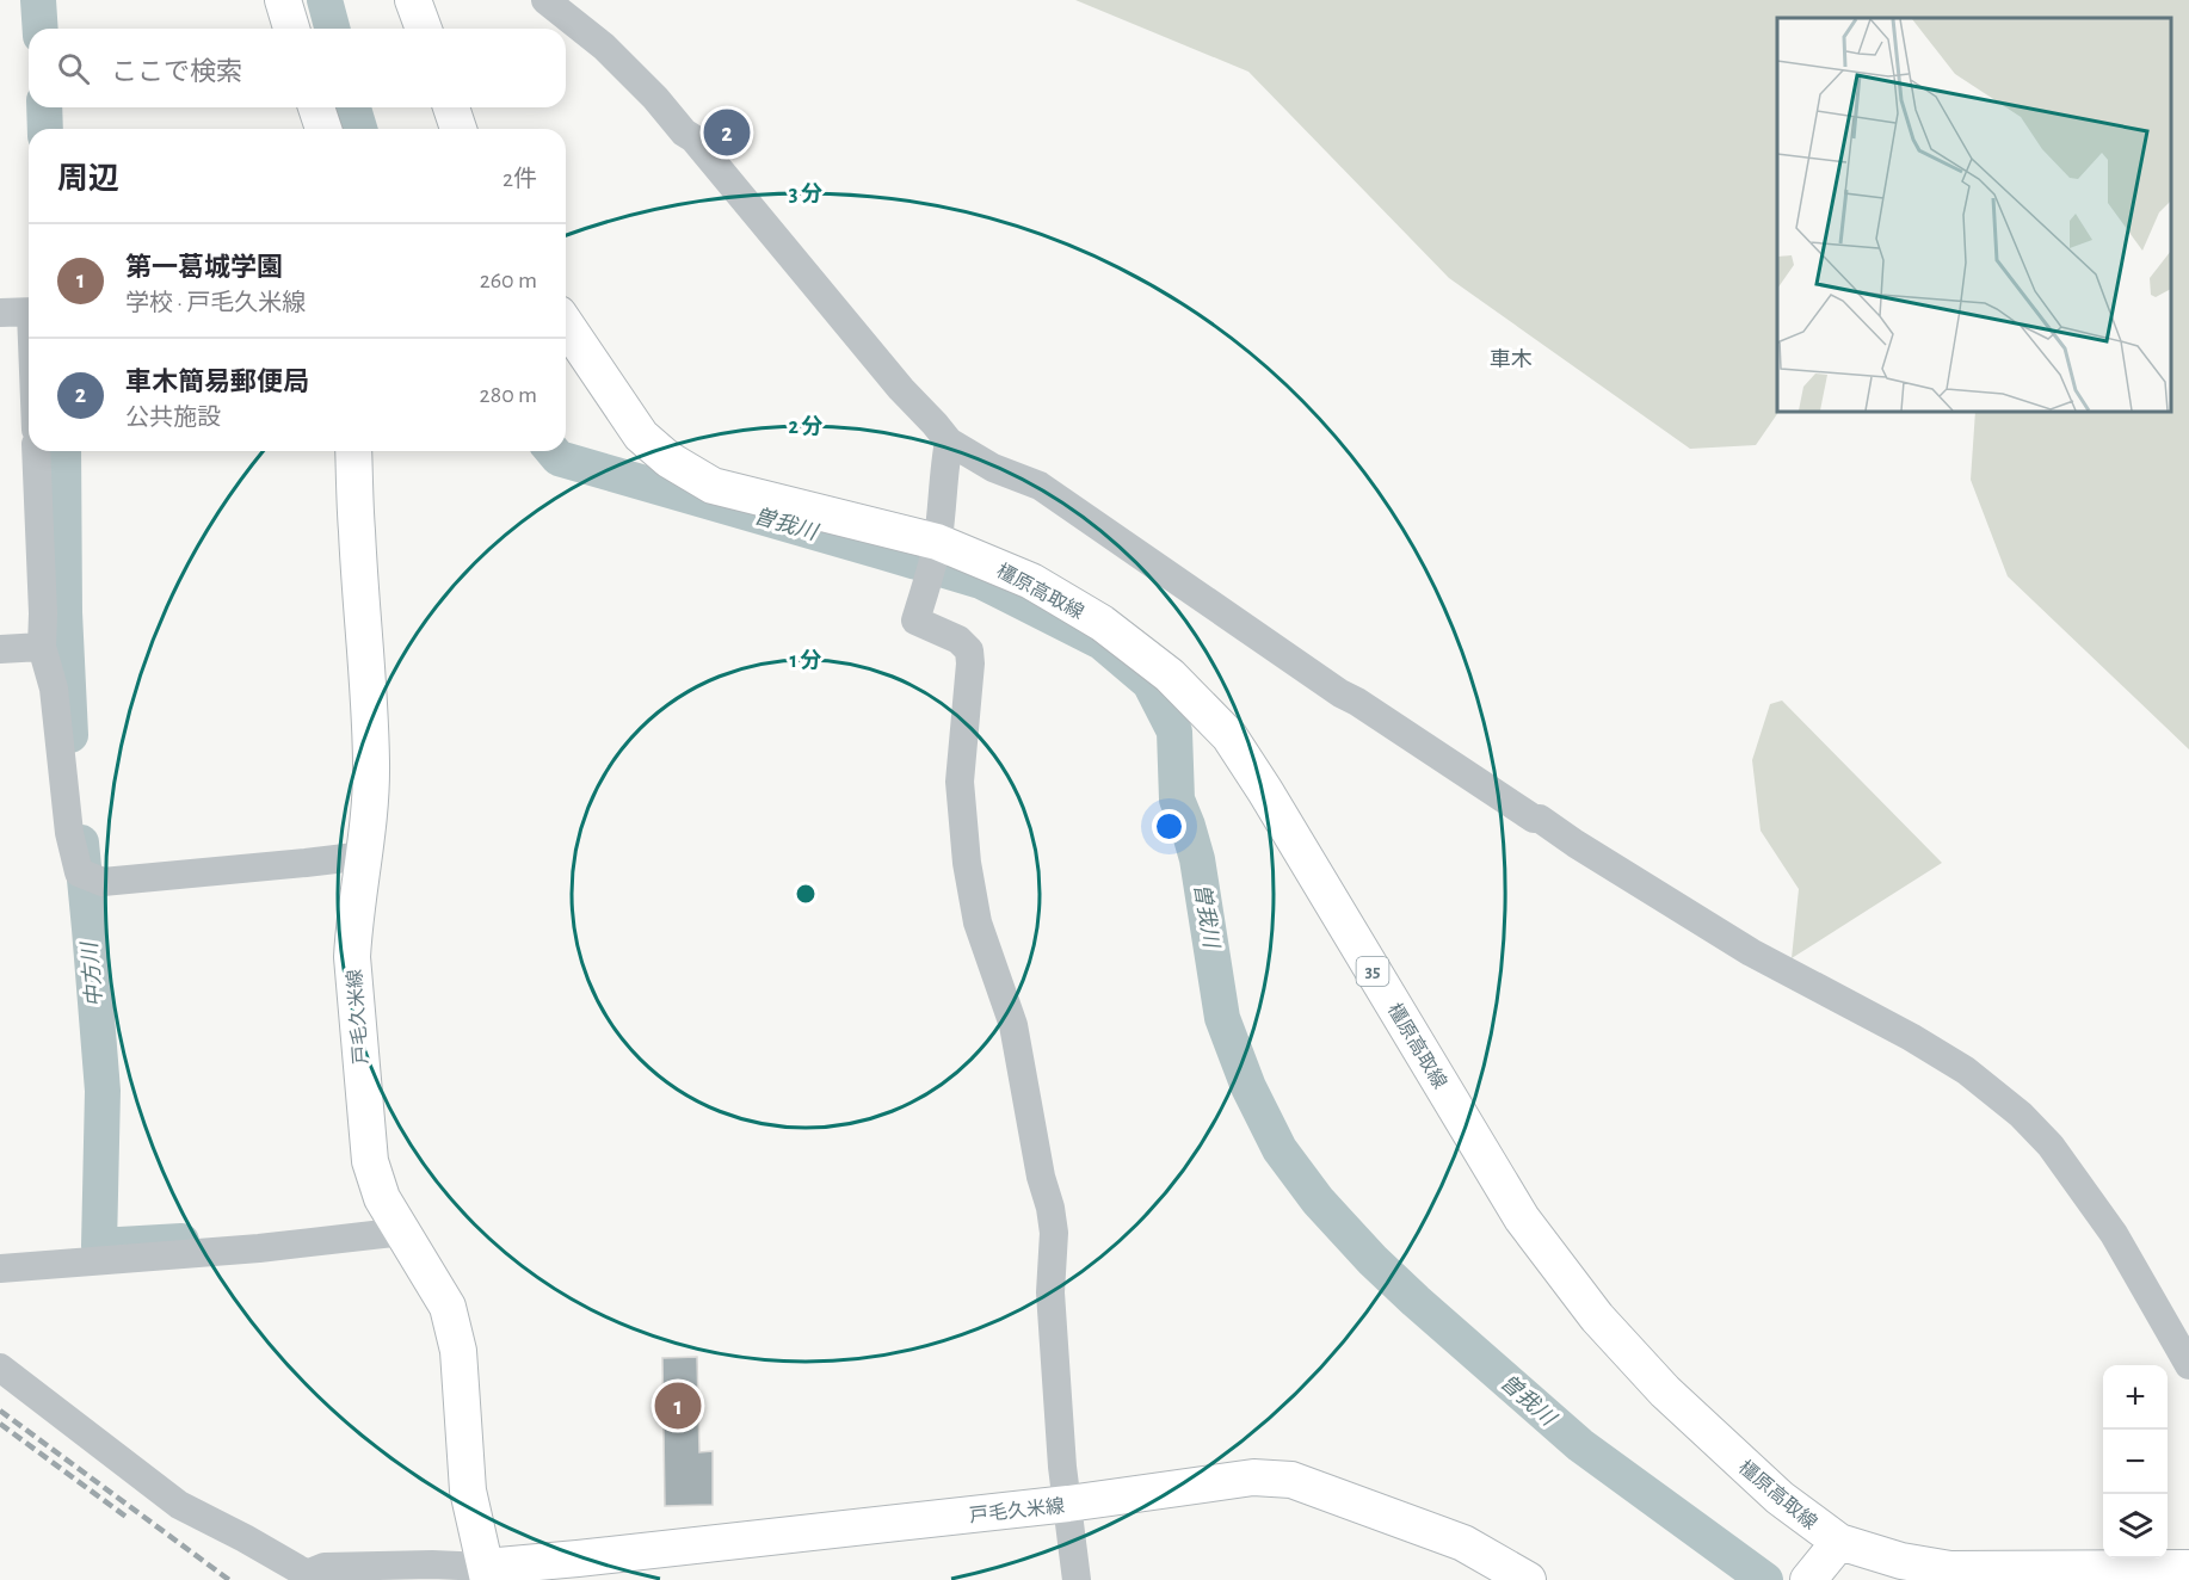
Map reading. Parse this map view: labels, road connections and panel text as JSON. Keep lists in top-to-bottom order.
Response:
{
  "streets": {
    "main road": ["橿原高取線", "35", "戸毛久米線"]
  },
  "districts": ["車木"],
  "water": ["曽我川", "中方川"],
  "page": {
    "search": "ここで検索",
    "pins": ["2", "1"],
    "heading": ["周辺", "2件"],
    "list": [
      {
        "mark": "1",
        "name": "第一葛城学園",
        "note": "学校 · 戸毛久米線",
        "value": "260 m"
      },
      {
        "mark": "2",
        "name": "車木簡易郵便局",
        "note": "公共施設",
        "value": "280 m"
      }
    ],
    "map_buttons": ["+", "−"]
  },
  "rings": ["3 分", "2 分", "1 分"]
}
